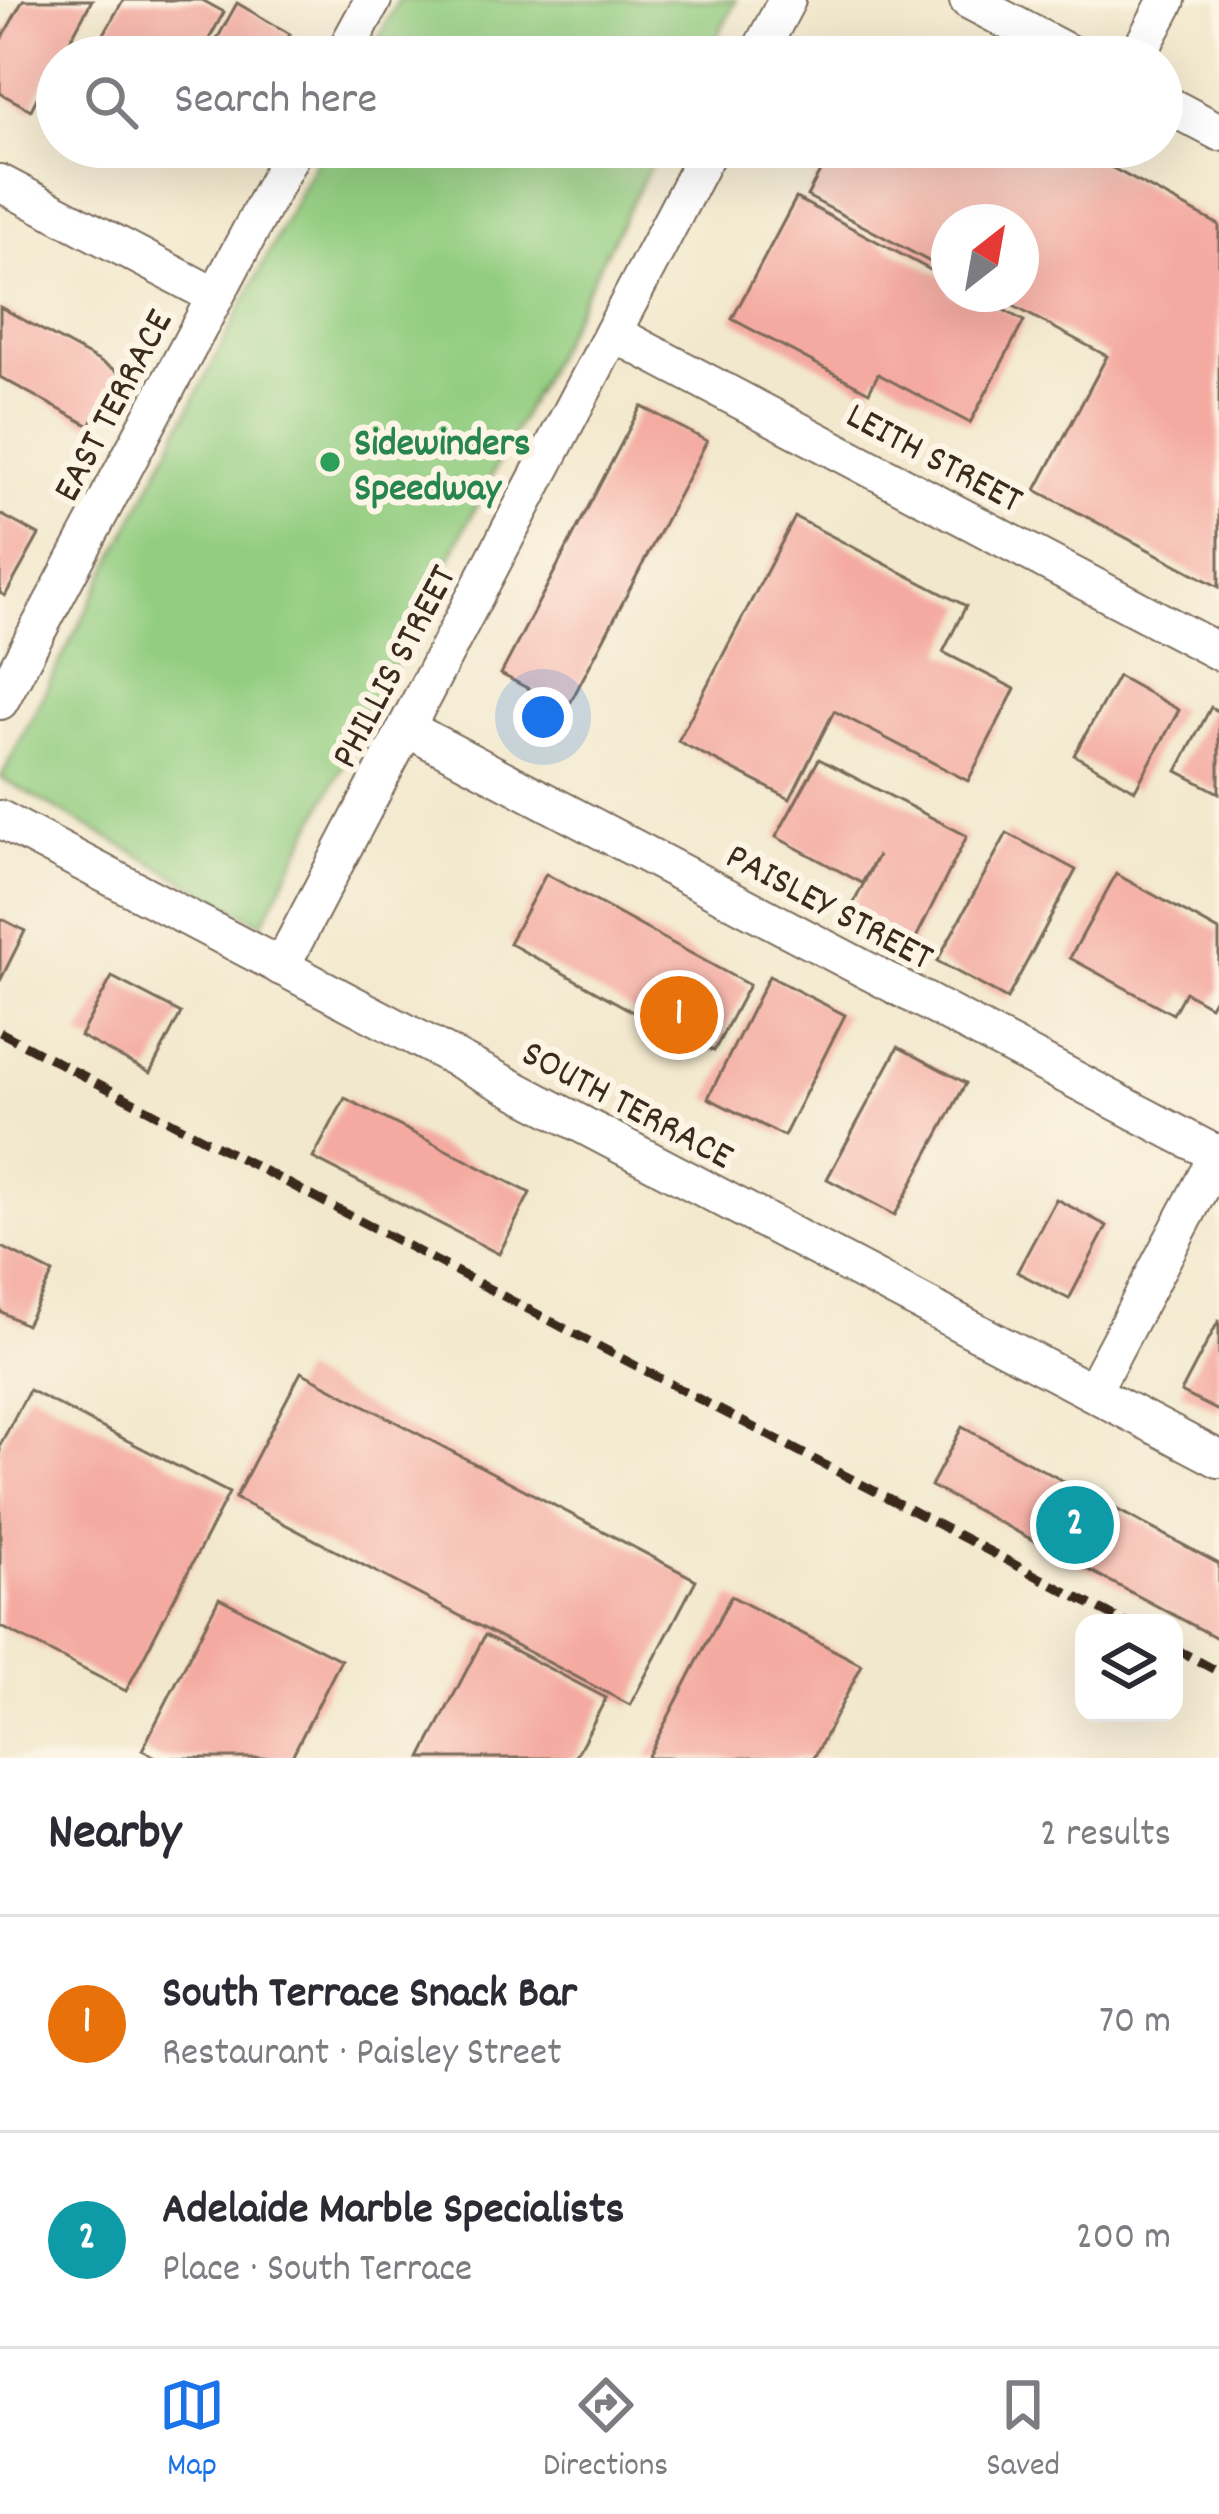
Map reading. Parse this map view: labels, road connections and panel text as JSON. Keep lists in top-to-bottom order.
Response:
{
  "streets": {
    "street": [
      "EAST TERRACE",
      "LEITH STREET",
      "PHILLIS STREET",
      "PAISLEY STREET",
      "SOUTH TERRACE"
    ]
  },
  "crossings": [
    ["LEITH STREET", "PHILLIS STREET"],
    ["PHILLIS STREET", "PAISLEY STREET"],
    ["PHILLIS STREET", "SOUTH TERRACE"]
  ],
  "places": ["Sidewinders Speedway"],
  "north": "top right",
  "page": {
    "search": "Search here",
    "pins": ["1", "2"],
    "heading": ["Nearby", "2 results"],
    "list": [
      {
        "mark": "1",
        "name": "South Terrace Snack Bar",
        "note": "Restaurant · Paisley Street",
        "value": "70 m"
      },
      {
        "mark": "2",
        "name": "Adelaide Marble Specialists",
        "note": "Place · South Terrace",
        "value": "200 m"
      }
    ],
    "nav": ["Map", "Directions", "Saved"]
  }
}
